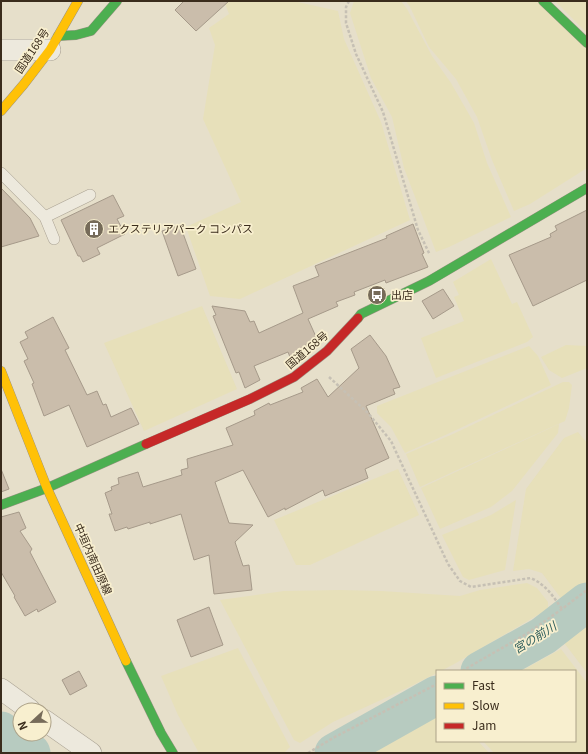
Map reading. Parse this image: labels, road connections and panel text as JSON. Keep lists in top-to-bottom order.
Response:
{
  "streets": {
    "main road": ["国道168号", "中垣内南田原線"]
  },
  "crossings": [
    ["国道168号", "中垣内南田原線"]
  ],
  "water": ["宮の前川"],
  "places": {
    "building": ["エクステリアパーク コンパス"],
    "bus stop": ["出店"]
  },
  "legend": ["Fast", "Slow", "Jam"],
  "north": "left"
}
